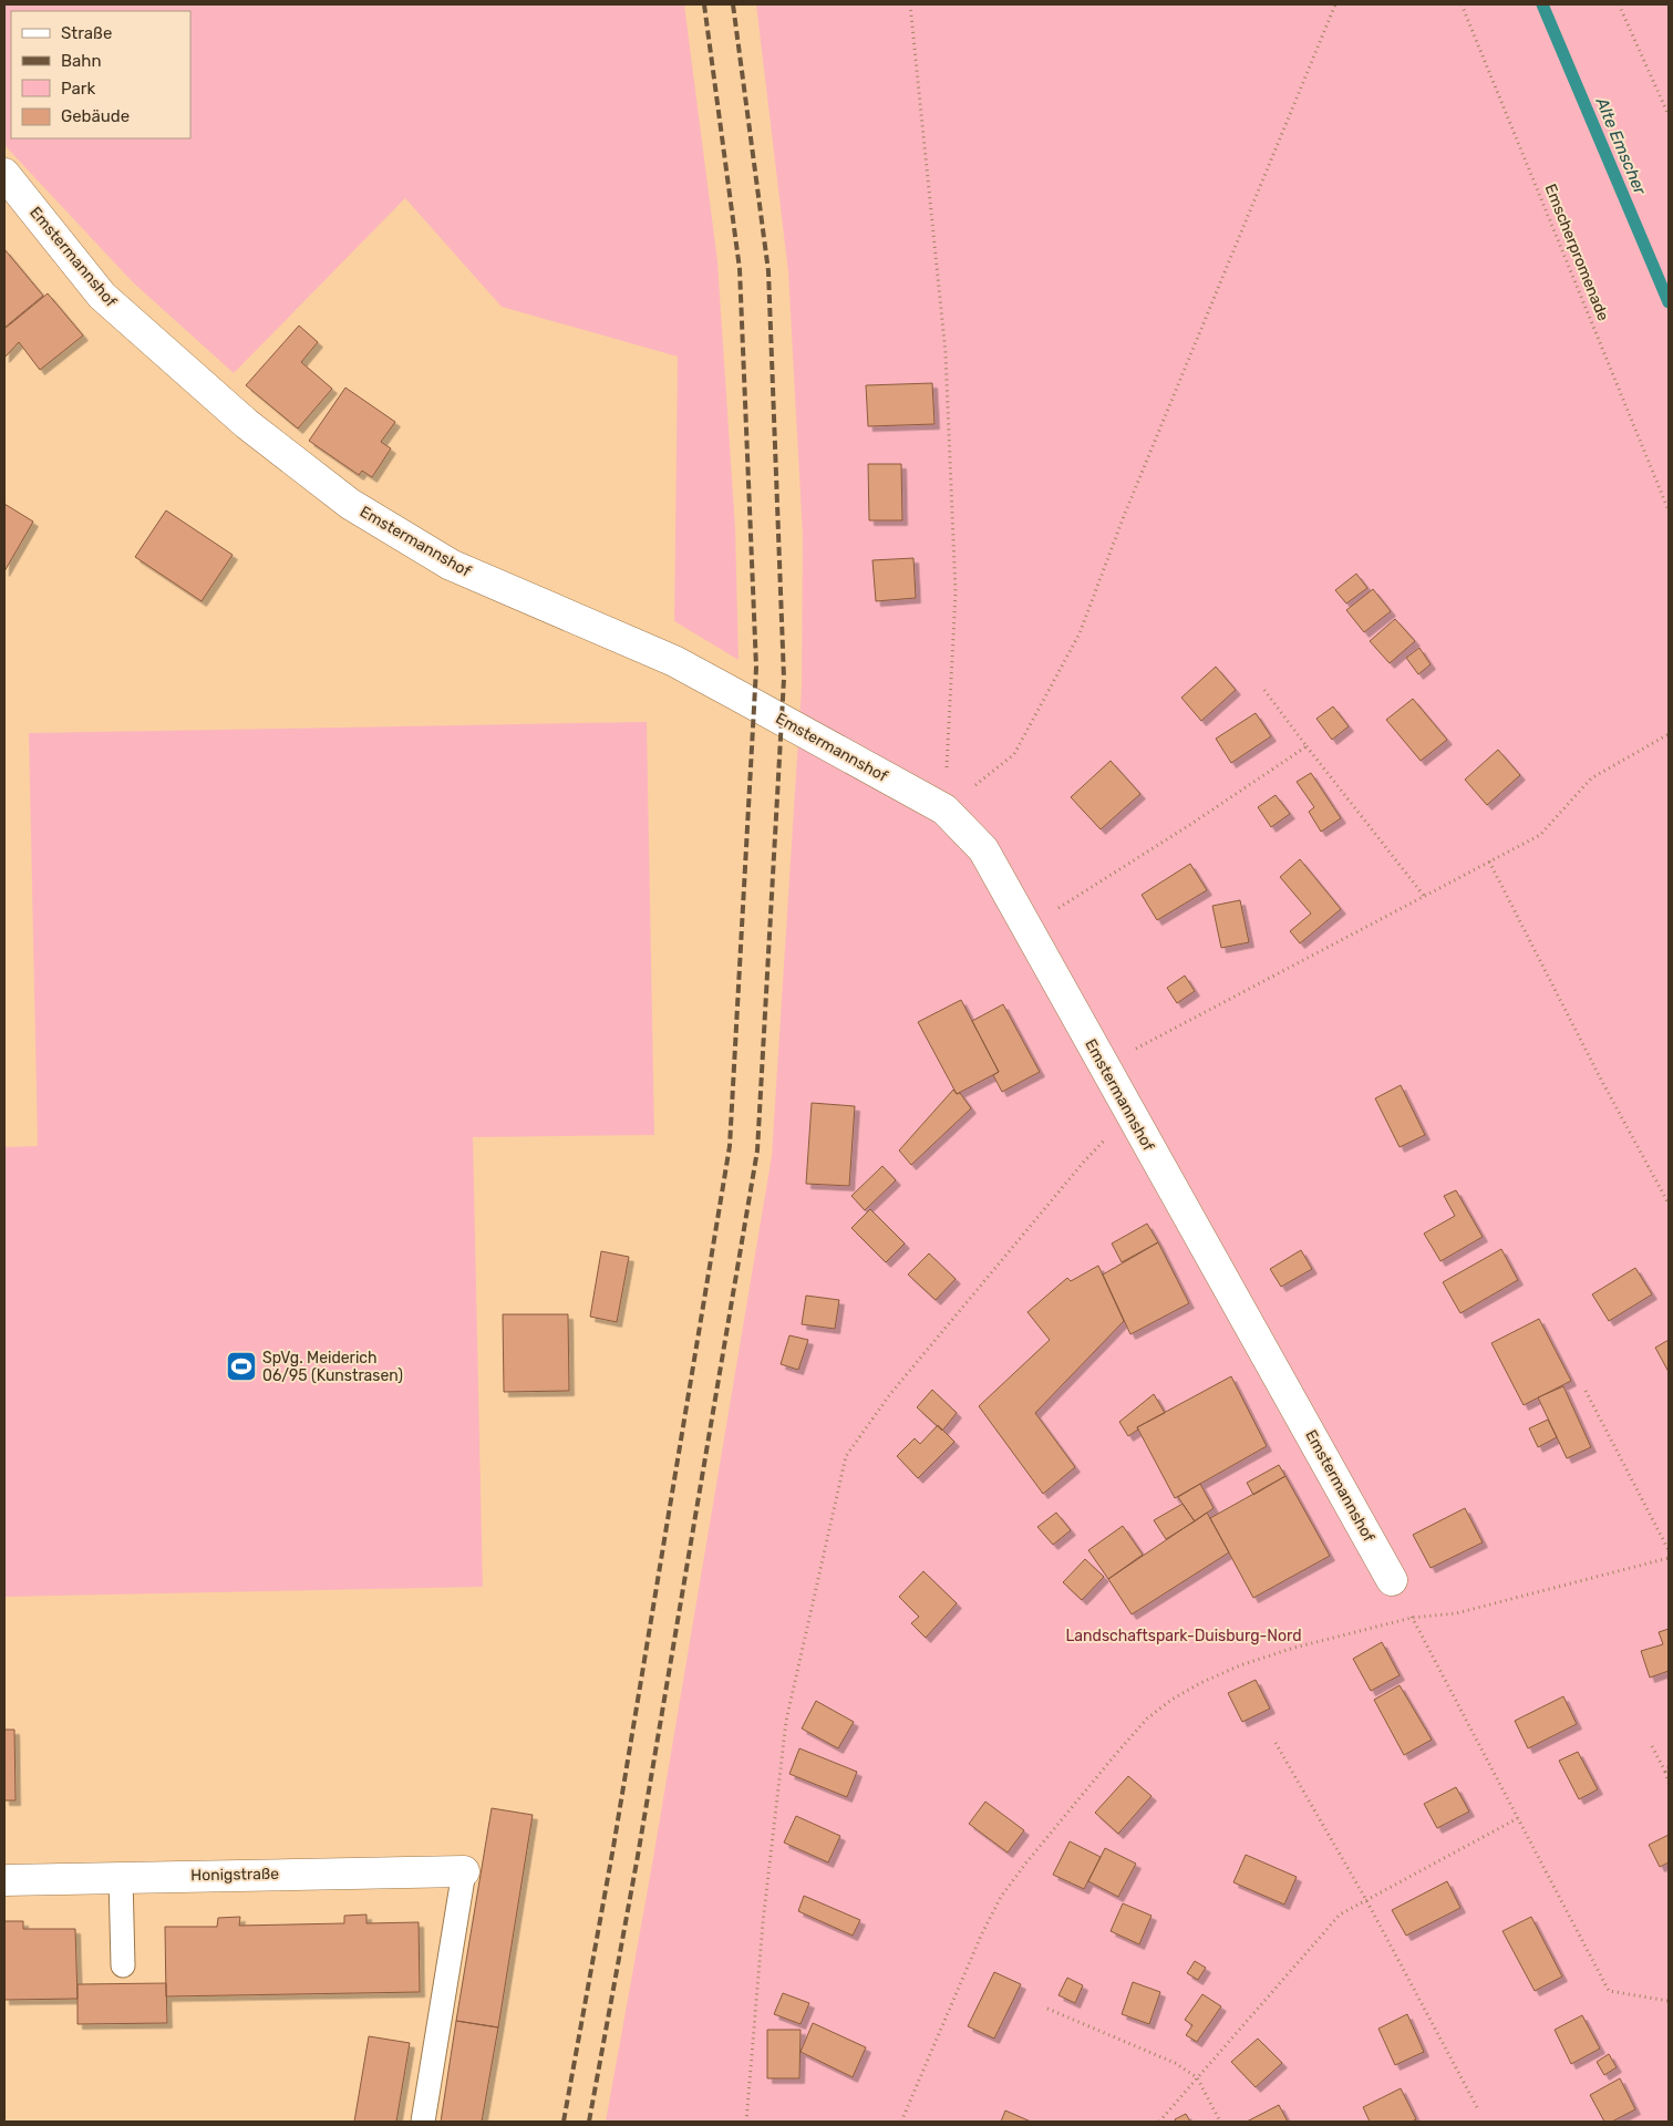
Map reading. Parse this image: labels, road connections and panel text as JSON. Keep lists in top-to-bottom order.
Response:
{
  "streets": {
    "street": ["Emstermannshof", "Honigstraße"],
    "path": ["Emscherpromenade"]
  },
  "water": ["Alte Emscher"],
  "parks": ["Landschaftspark-Duisburg-Nord"],
  "places": {
    "sports": ["SpVg. Meiderich 06/95 (Kunstrasen)"]
  },
  "legend": [
    "Straße",
    "Bahn",
    "Park",
    "Gebäude"
  ]
}
